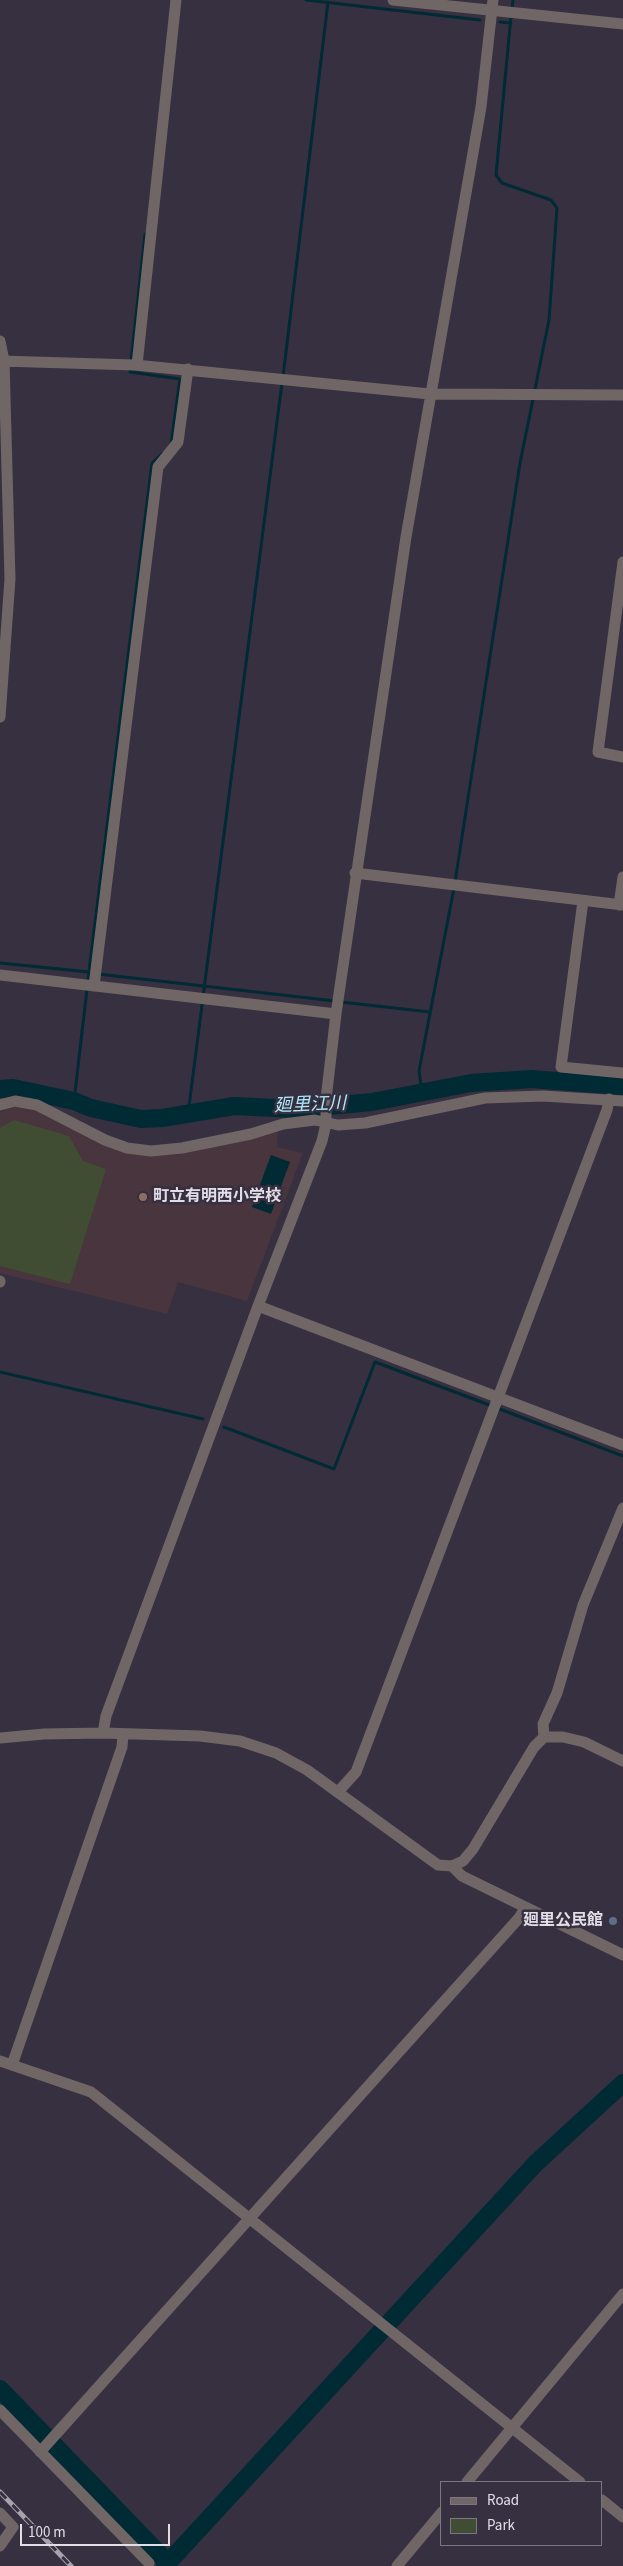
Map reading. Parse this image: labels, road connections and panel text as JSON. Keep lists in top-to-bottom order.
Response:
{
  "water": ["廻里江川"],
  "places": ["町立有明西小学校", "廻里公民館"],
  "legend": ["Road", "Park"],
  "scale_bar": "100 m"
}
